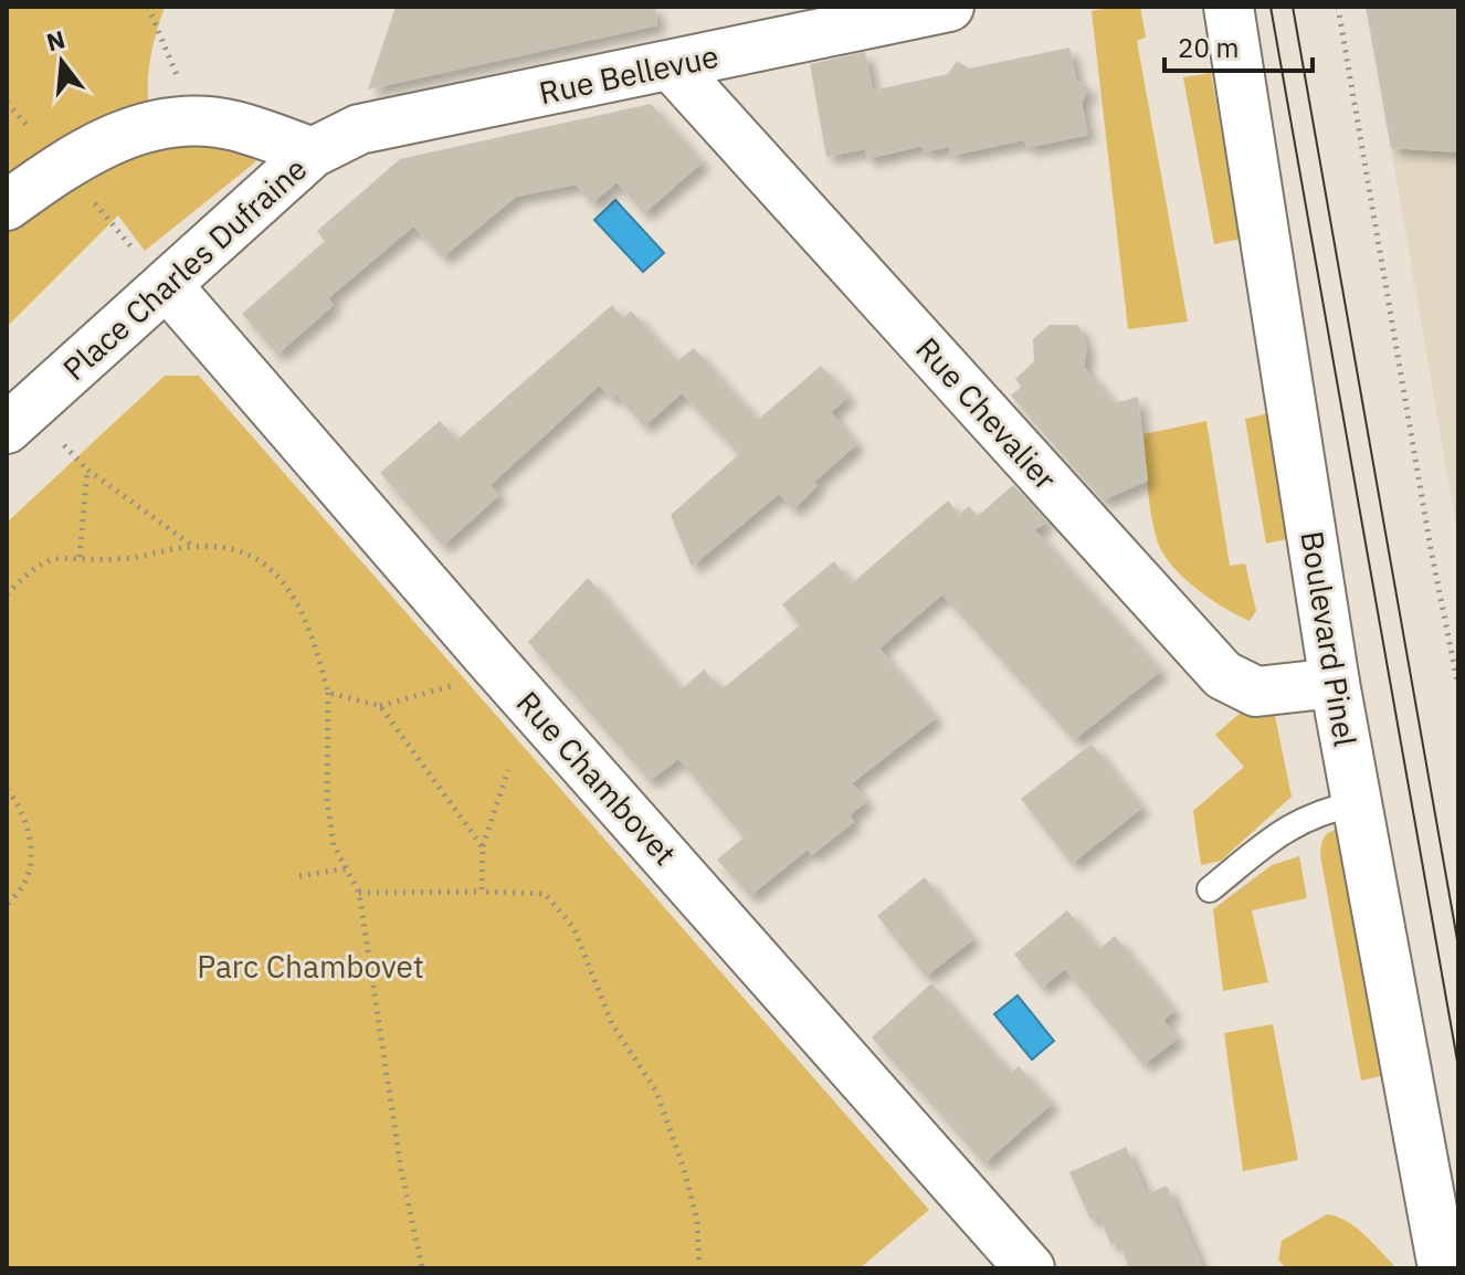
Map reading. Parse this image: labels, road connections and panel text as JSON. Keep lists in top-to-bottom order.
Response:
{
  "streets": {
    "street": [
      "Rue Bellevue",
      "Place Charles Dufraine",
      "Rue Chevalier",
      "Boulevard Pinel",
      "Rue Chambovet"
    ]
  },
  "crossings": [
    ["Rue Bellevue", "Place Charles Dufraine"],
    ["Rue Bellevue", "Rue Chevalier"],
    ["Place Charles Dufraine", "Rue Chambovet"],
    ["Rue Chevalier", "Boulevard Pinel"]
  ],
  "parks": ["Parc Chambovet"],
  "scale_bar": "20 m",
  "north": "top"
}
